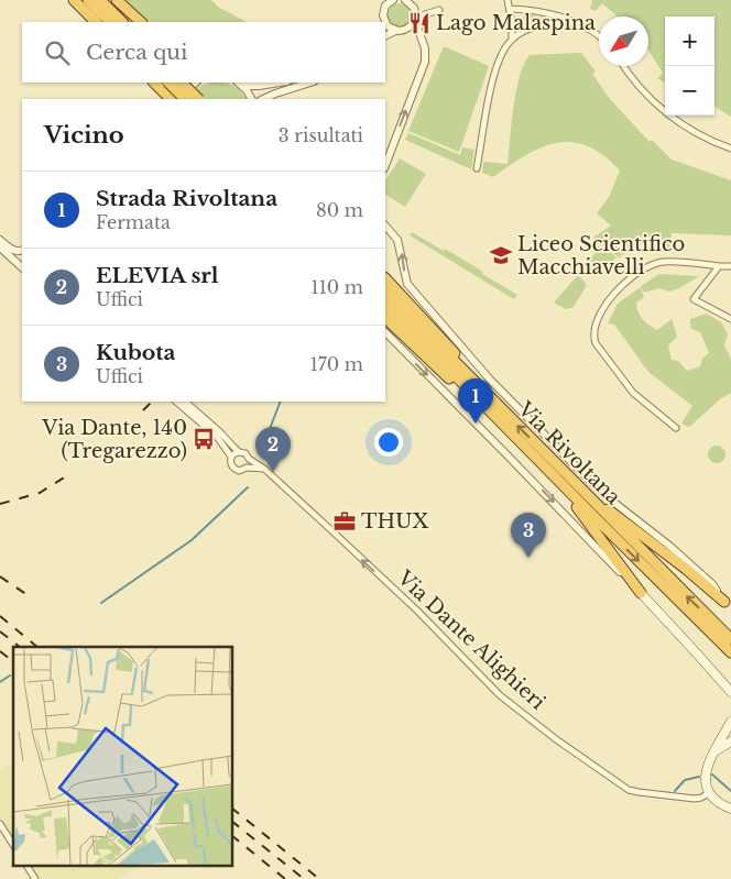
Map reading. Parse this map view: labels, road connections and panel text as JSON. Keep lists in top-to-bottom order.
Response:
{
  "streets": {
    "highway": ["Via Rivoltana"],
    "street": ["Via Dante Alighieri"]
  },
  "one_way": ["Via Dante Alighieri"],
  "places": {
    "restaurant": ["Lago Malaspina"],
    "school or university": ["Liceo Scientifico Macchiavelli"],
    "bus stop": ["Via Dante, 140 (Tregarezzo)"],
    "office": ["THUX"]
  },
  "north": "bottom left",
  "page": {
    "map_buttons": ["+", "−"],
    "search": "Cerca qui",
    "heading": ["Vicino", "3 risultati"],
    "list": [
      {
        "mark": "1",
        "name": "Strada Rivoltana",
        "note": "Fermata",
        "value": "80 m"
      },
      {
        "mark": "2",
        "name": "ELEVIA srl",
        "note": "Uffici",
        "value": "110 m"
      },
      {
        "mark": "3",
        "name": "Kubota",
        "note": "Uffici",
        "value": "170 m"
      }
    ],
    "pins": ["1", "2", "3"]
  }
}
